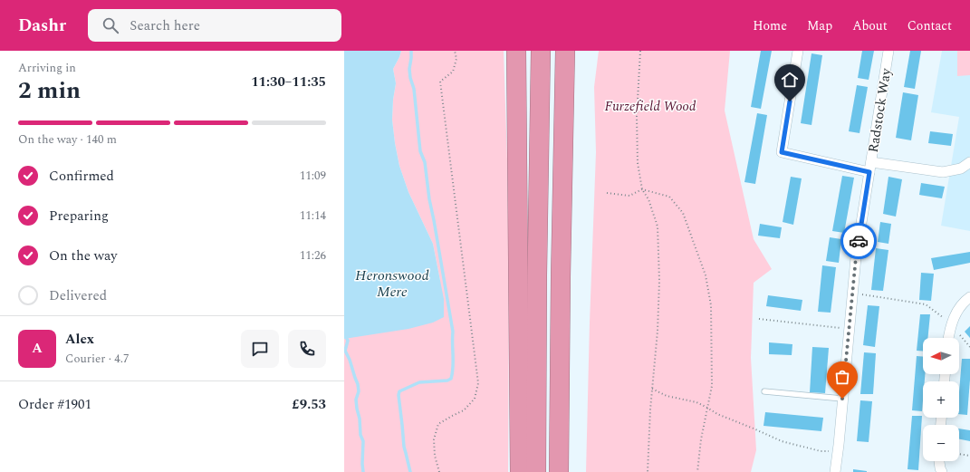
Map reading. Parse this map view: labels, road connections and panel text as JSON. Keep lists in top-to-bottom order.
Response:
{
  "streets": {
    "street": ["Radstock Way"]
  },
  "water": ["Heronswood Mere"],
  "parks": ["Furzefield Wood"],
  "north": "left",
  "page": {
    "header": "Dashr",
    "search": "Search here",
    "nav": [
      "Home",
      "Map",
      "About",
      "Contact"
    ],
    "heading": ["2 min", "Arriving in", "11:30–11:35"],
    "panel": [
      "Alex",
      "Courier · 4.7",
      "Order #1901",
      "£9.53"
    ],
    "bar": "On the way · 140 m",
    "list": [
      ["Confirmed", "11:09"],
      ["Preparing", "11:14"],
      ["On the way", "11:26"],
      "Delivered"
    ],
    "round": "A",
    "map_buttons": ["+", "−"]
  }
}
